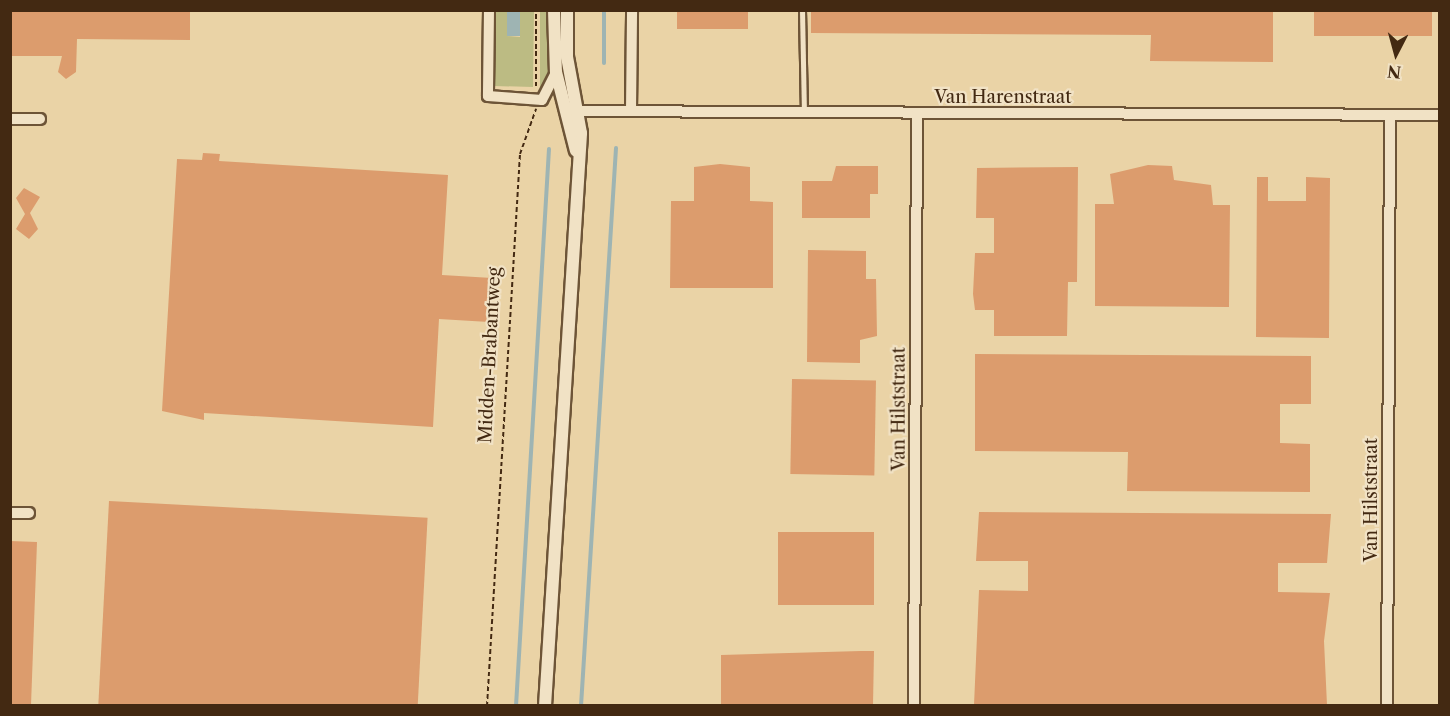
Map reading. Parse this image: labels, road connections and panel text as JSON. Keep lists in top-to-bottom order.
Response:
{
  "streets": {
    "street": ["Van Harenstraat", "Van Hilststraat"],
    "path": ["Midden-Brabantweg"]
  },
  "crossings": [
    ["Van Harenstraat", "Van Hilststraat"]
  ],
  "north": "bottom"
}
